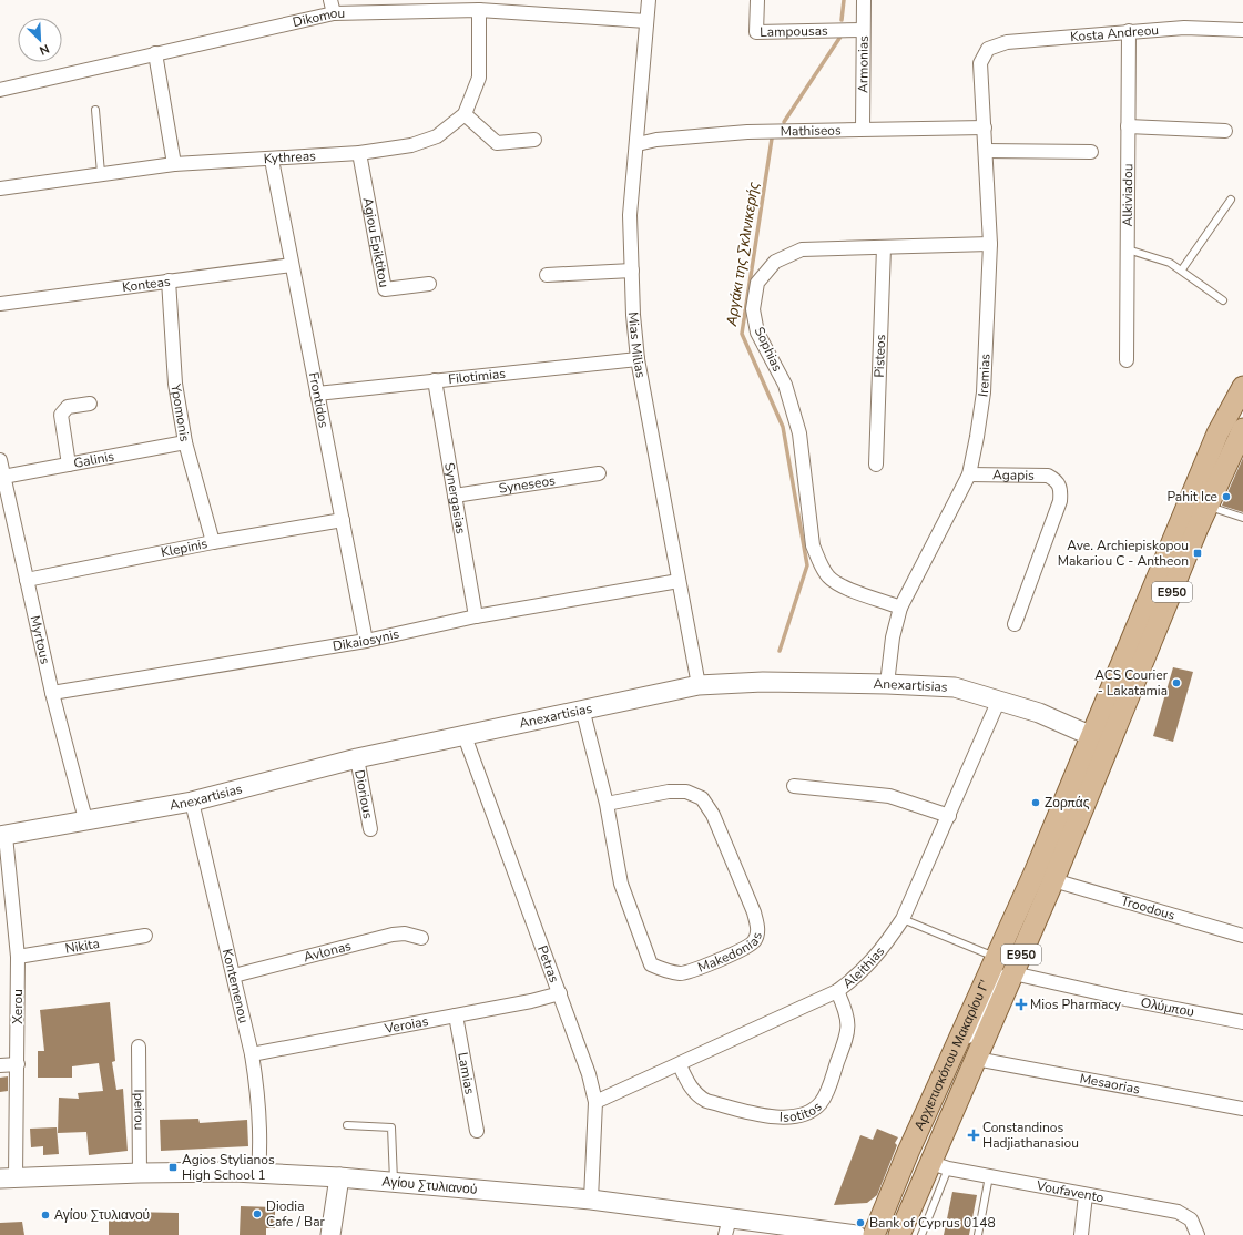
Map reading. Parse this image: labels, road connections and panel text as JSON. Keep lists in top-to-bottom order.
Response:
{
  "streets": {
    "main road": ["E950", "Αρχιεπισκόπου Μακαρίου Γ'"],
    "street": [
      "Dikomou",
      "Lampousas",
      "Kosta Andreou",
      "Armonias",
      "Mathiseos",
      "Kythreas",
      "Alkiviadou",
      "Agiou Epiktitou",
      "Konteas",
      "Mias Milias",
      "Sophias",
      "Pisteos",
      "Iremias",
      "Filotimias",
      "Frontidos",
      "Ypomonis",
      "Galinis",
      "Agapis",
      "Syneseos",
      "Synergasias",
      "Klepinis",
      "Myrtous",
      "Dikaiosynis",
      "Anexartisias",
      "Diorious",
      "Troodous",
      "Nikita",
      "Makedonias",
      "Avlonas",
      "Petras",
      "Aleithias",
      "Kontemenou",
      "Xerou",
      "Ολύμπου",
      "Veroias",
      "Lamias",
      "Mesaorias",
      "Isotitos",
      "Ipeirou",
      "Αγίου Στυλιανού",
      "Voufavento"
    ]
  },
  "crossings": [
    ["Dikomou", "Kythreas"],
    ["Dikomou", "Mias Milias"],
    ["Lampousas", "Armonias"],
    ["Kosta Andreou", "Alkiviadou"],
    ["Kosta Andreou", "Iremias"],
    ["Armonias", "Mathiseos"],
    ["Mathiseos", "Mias Milias"],
    ["Mathiseos", "Iremias"],
    ["Kythreas", "Agiou Epiktitou"],
    ["Kythreas", "Frontidos"],
    ["Konteas", "Frontidos"],
    ["Konteas", "Ypomonis"],
    ["Mias Milias", "Filotimias"],
    ["Mias Milias", "Dikaiosynis"],
    ["Mias Milias", "Anexartisias"],
    ["Sophias", "Pisteos"],
    ["Sophias", "Iremias"],
    ["Iremias", "Agapis"],
    ["Iremias", "Anexartisias"],
    ["Filotimias", "Frontidos"],
    ["Filotimias", "Synergasias"],
    ["Frontidos", "Klepinis"],
    ["Frontidos", "Dikaiosynis"],
    ["Ypomonis", "Galinis"],
    ["Ypomonis", "Klepinis"],
    ["Galinis", "Myrtous"],
    ["Syneseos", "Synergasias"],
    ["Synergasias", "Dikaiosynis"],
    ["Klepinis", "Myrtous"],
    ["Myrtous", "Dikaiosynis"],
    ["Myrtous", "Anexartisias"],
    ["Anexartisias", "Diorious"],
    ["Anexartisias", "Makedonias"],
    ["Anexartisias", "Petras"],
    ["Anexartisias", "Aleithias"],
    ["Anexartisias", "Kontemenou"],
    ["Anexartisias", "Xerou"],
    ["Anexartisias", "Αρχιεπισκόπου Μακαρίου Γ'"],
    ["Troodous", "Αρχιεπισκόπου Μακαρίου Γ'"],
    ["Nikita", "Xerou"],
    ["Avlonas", "Kontemenou"],
    ["Petras", "Aleithias"],
    ["Petras", "Veroias"],
    ["Petras", "Αγίου Στυλιανού"],
    ["Aleithias", "Isotitos"],
    ["Kontemenou", "Veroias"],
    ["Kontemenou", "Αγίου Στυλιανού"],
    ["Xerou", "Αγίου Στυλιανού"],
    ["Ολύμπου", "Αρχιεπισκόπου Μακαρίου Γ'"],
    ["Veroias", "Lamias"],
    ["Αρχιεπισκόπου Μακαρίου Γ'", "Mesaorias"],
    ["Αρχιεπισκόπου Μακαρίου Γ'", "Voufavento"],
    ["Ipeirou", "Αγίου Στυλιανού"]
  ],
  "water": ["Αργάκι της Σκλινικερής"],
  "places": {
    "other": [
      "Pahit Ice",
      "ACS Courier - Lakatamia",
      "Ζορπάς",
      "Diodia Cafe / Bar",
      "Αγίου Στυλιανού",
      "Bank of Cyprus 0148"
    ],
    "transit": ["Ave. Archiepiskopou Makariou C - Antheon", "Agios Stylianos High School 1"],
    "health": ["Mios Pharmacy", "Constandinos Hadjiathanasiou"]
  },
  "north": "bottom right"
}
